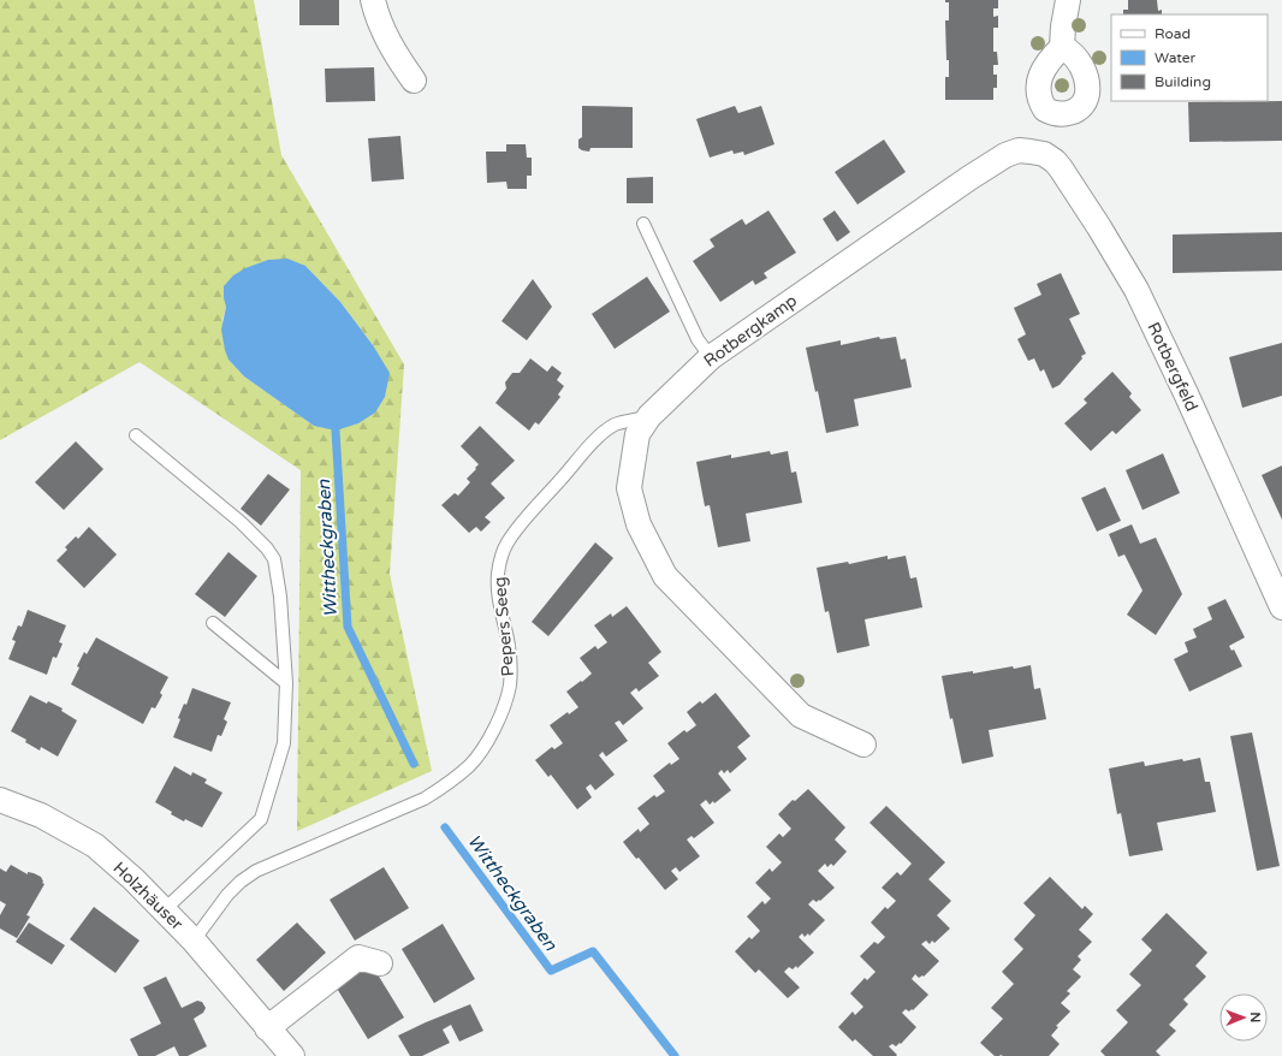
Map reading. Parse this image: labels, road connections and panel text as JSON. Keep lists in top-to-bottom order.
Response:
{
  "streets": {
    "street": ["Rotbergkamp", "Rotbergfeld", "Holzhäuser"],
    "lane": ["Pepers Seeg"]
  },
  "crossings": [
    ["Rotbergkamp", "Rotbergfeld"],
    ["Rotbergkamp", "Pepers Seeg"],
    ["Pepers Seeg", "Holzhäuser"]
  ],
  "water": ["Wittheckgraben"],
  "legend": ["Road", "Water", "Building"],
  "north": "right"
}
